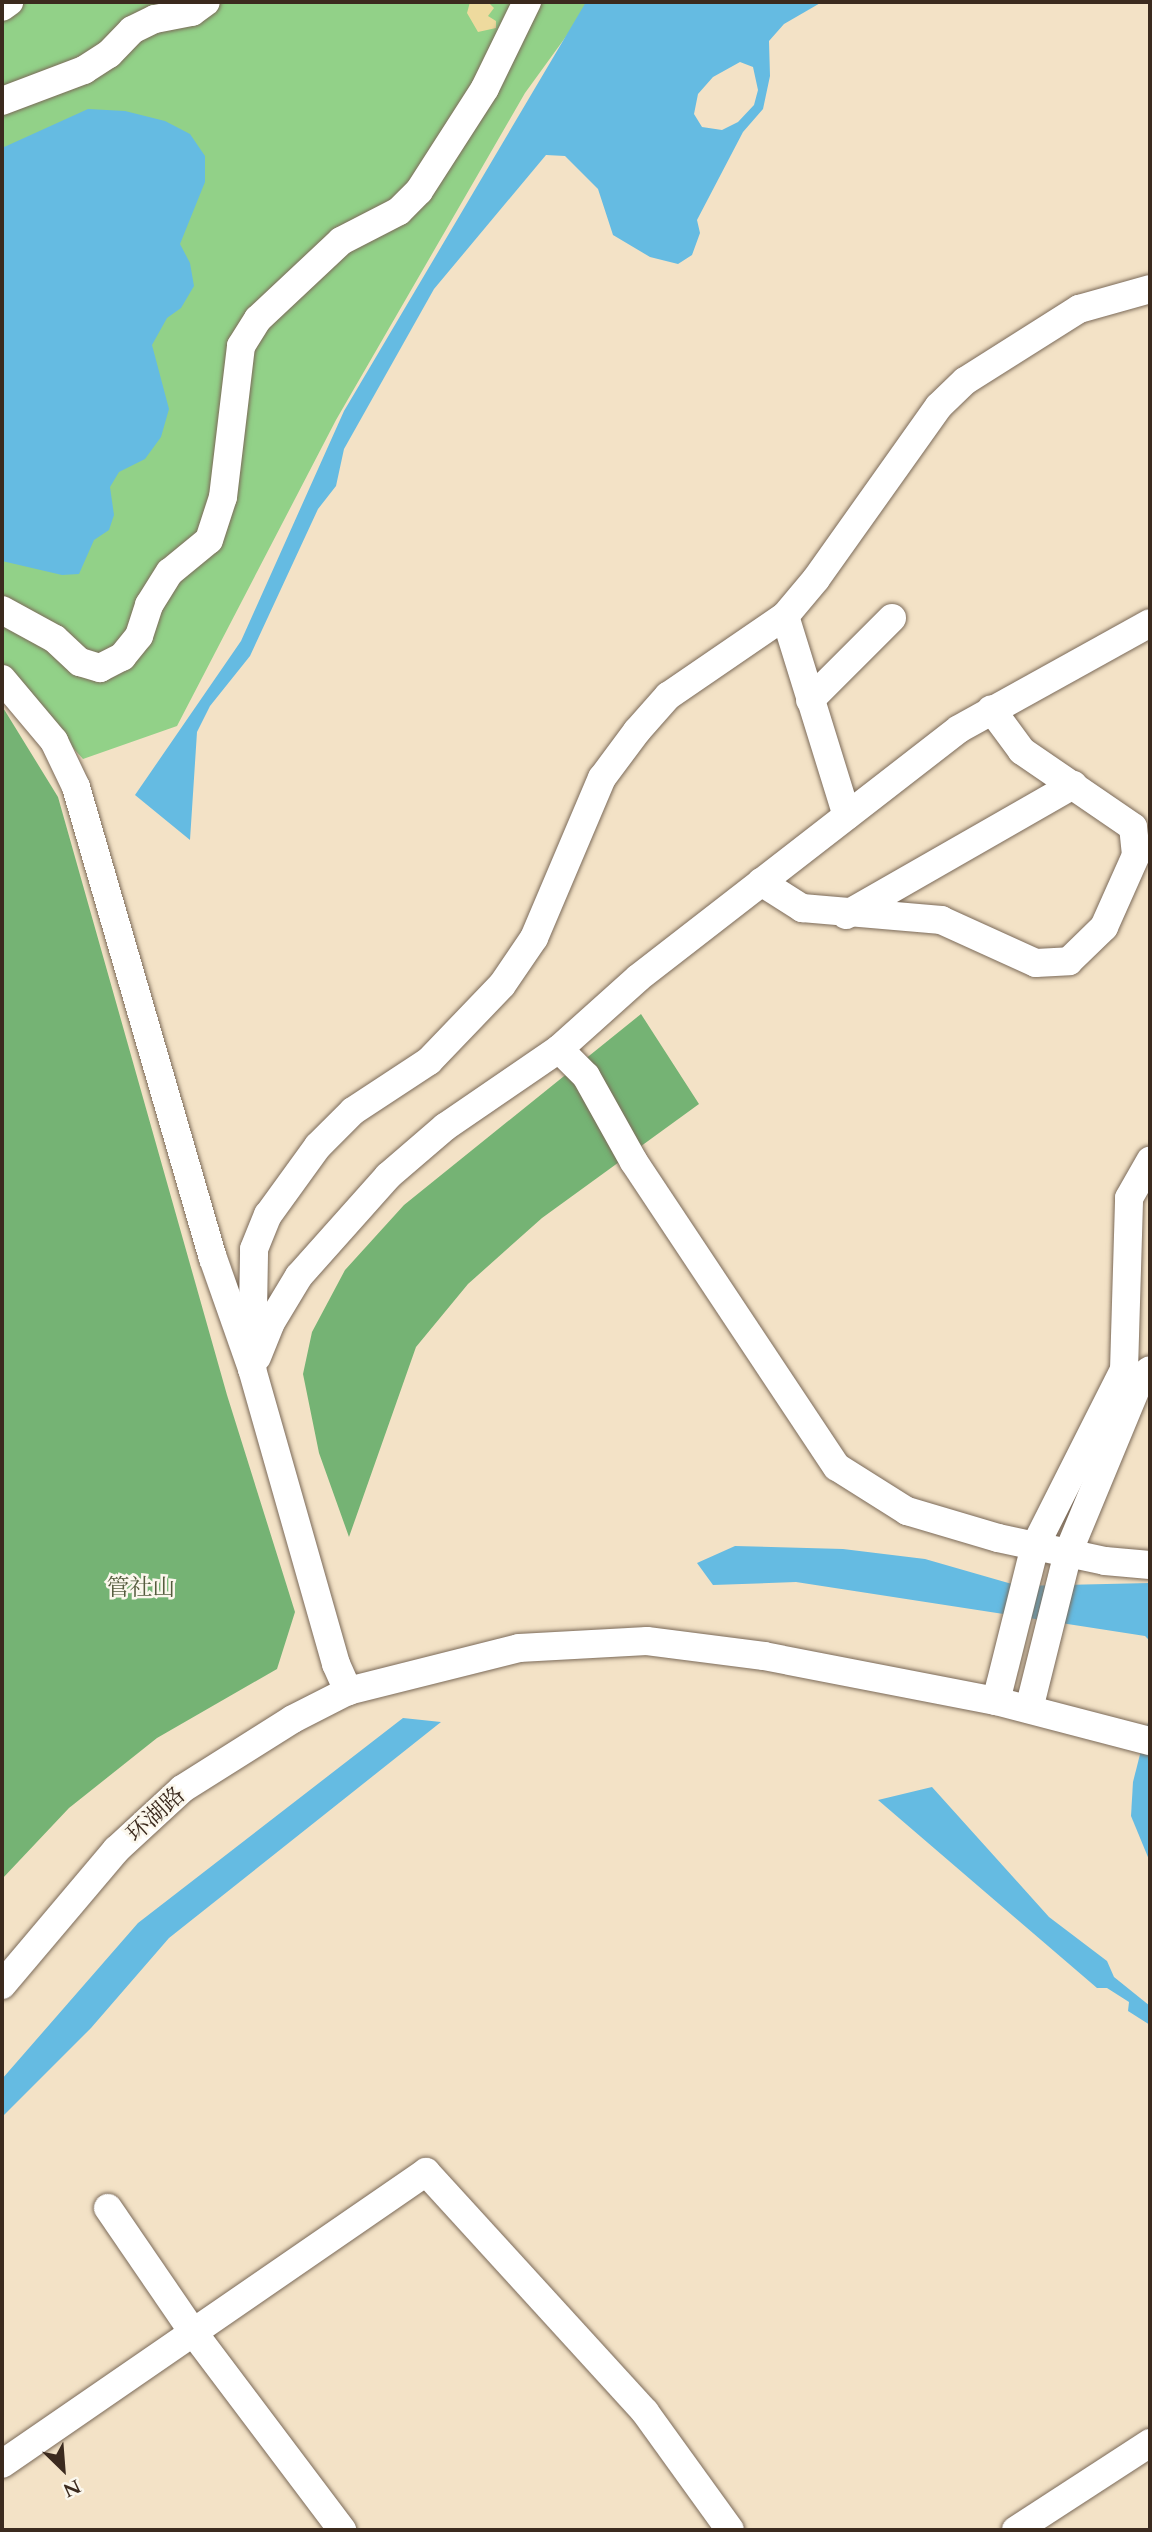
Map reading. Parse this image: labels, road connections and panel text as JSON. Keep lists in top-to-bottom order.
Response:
{
  "streets": {
    "street": ["环湖路"]
  },
  "parks": ["管社山"],
  "north": "bottom right"
}
